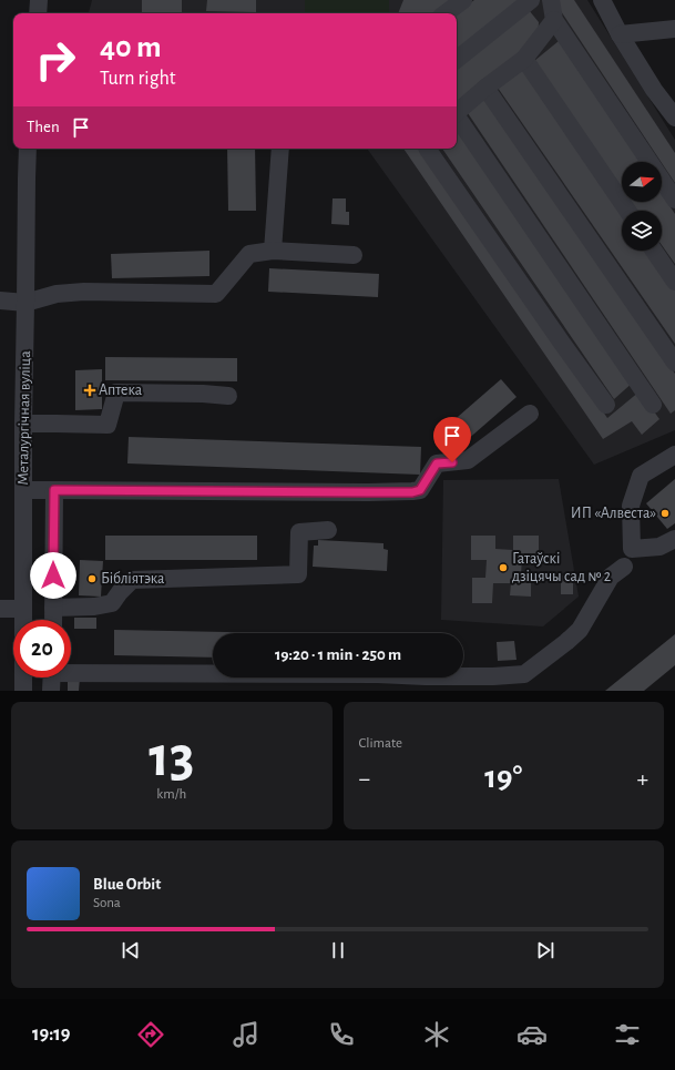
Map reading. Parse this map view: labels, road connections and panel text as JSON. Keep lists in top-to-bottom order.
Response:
{
  "streets": {
    "street": ["Металургічная вуліца"]
  },
  "places": {
    "health": ["Аптека"],
    "other": ["ИП «Алвеста»", "Гатаўскі дзіцячы сад № 2", "Бібліятэка"]
  },
  "north": "right",
  "page": {
    "turn": ["40 m", "Turn right"],
    "then": "Then",
    "limit": "20",
    "trip": "19:20 · 1 min · 250 m",
    "tile": [
      ["13", "km/h"],
      "Climate"
    ],
    "heat": ["−", "19°", "+"],
    "song": ["Blue Orbit", "Sona"],
    "tabs": "19:19"
  }
}
